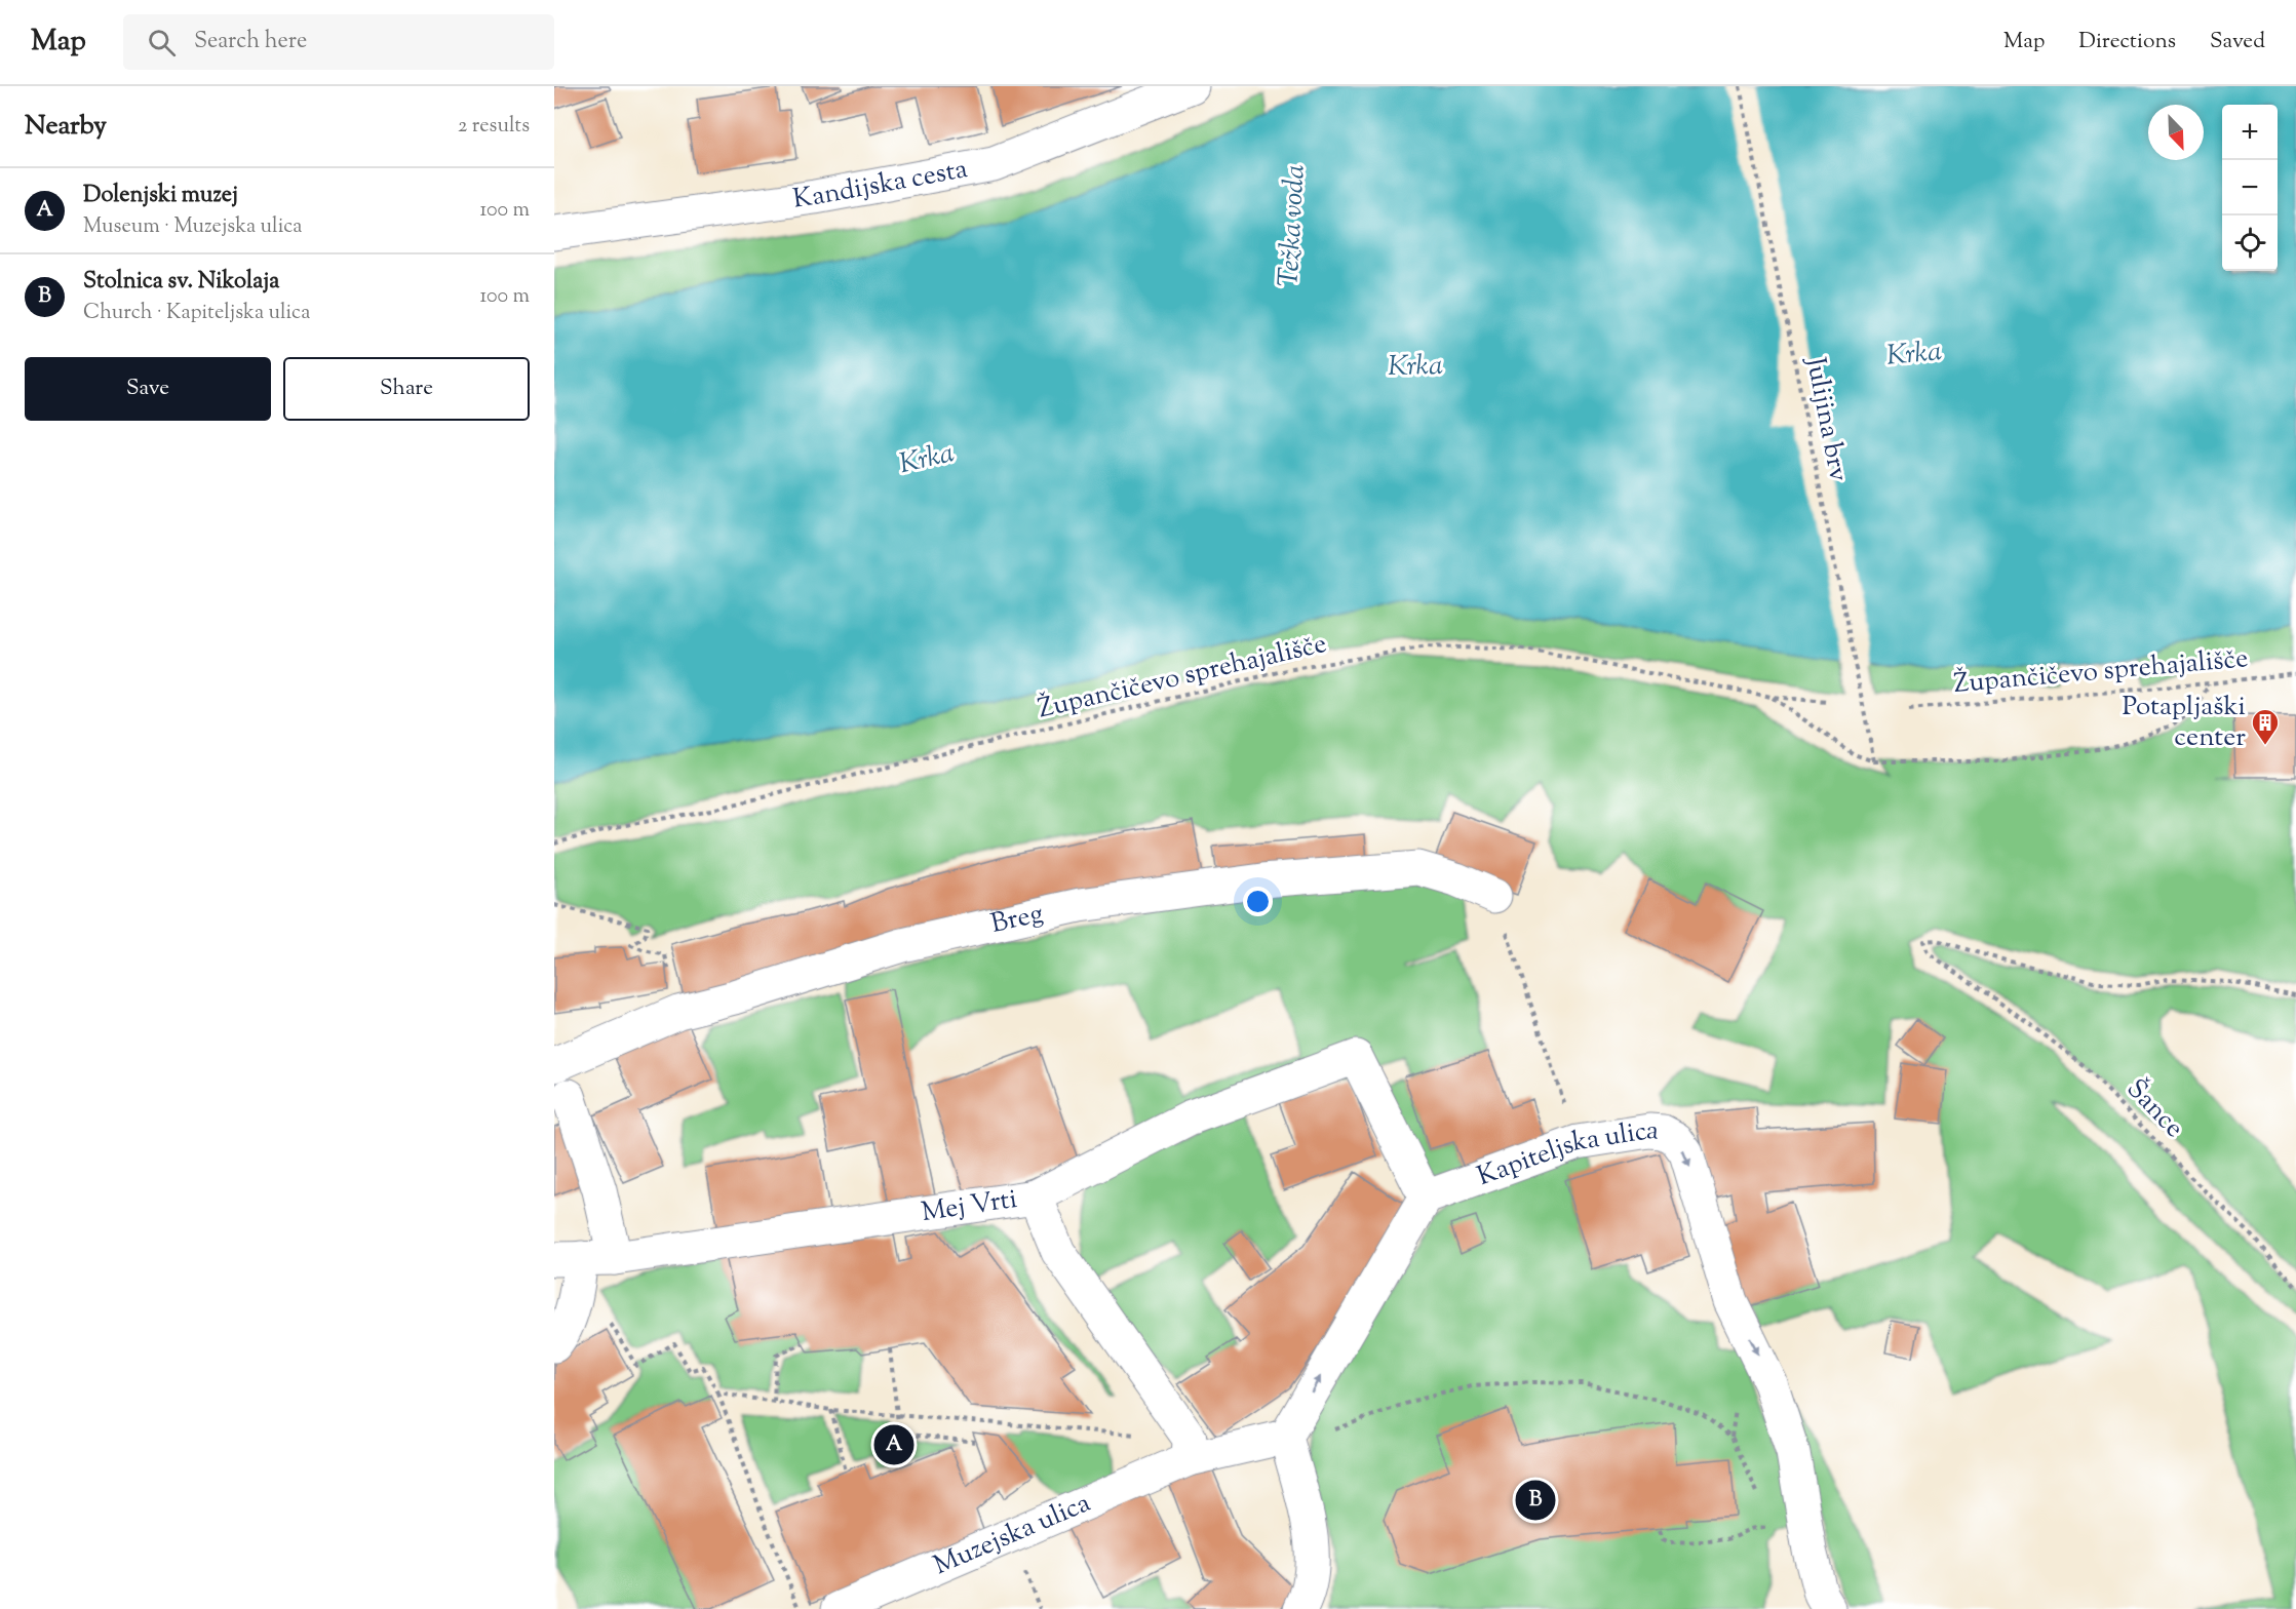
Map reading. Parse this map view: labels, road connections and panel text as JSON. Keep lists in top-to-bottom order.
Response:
{
  "streets": {
    "street": [
      "Kandijska cesta",
      "Breg",
      "Kapiteljska ulica",
      "Mej Vrti",
      "Muzejska ulica"
    ],
    "path": ["Julijina brv", "Župančičevo sprehajališče", "Šance"]
  },
  "crossings": [
    ["Kapiteljska ulica", "Mej Vrti"]
  ],
  "one_way": ["Kapiteljska ulica"],
  "water": ["Težka voda", "Krka"],
  "places": {
    "building": ["Potapljaški center"]
  },
  "north": "bottom right",
  "page": {
    "header": "Map",
    "search": "Search here",
    "nav": ["Map", "Directions", "Saved"],
    "heading": ["Nearby", "2 results"],
    "map_buttons": ["+", "−"],
    "list": [
      {
        "mark": "A",
        "name": "Dolenjski muzej",
        "note": "Museum · Muzejska ulica",
        "value": "100 m"
      },
      {
        "mark": "B",
        "name": "Stolnica sv. Nikolaja",
        "note": "Church · Kapiteljska ulica",
        "value": "100 m"
      }
    ],
    "buttons": ["Save", "Share"],
    "pins": ["A", "B"]
  }
}
